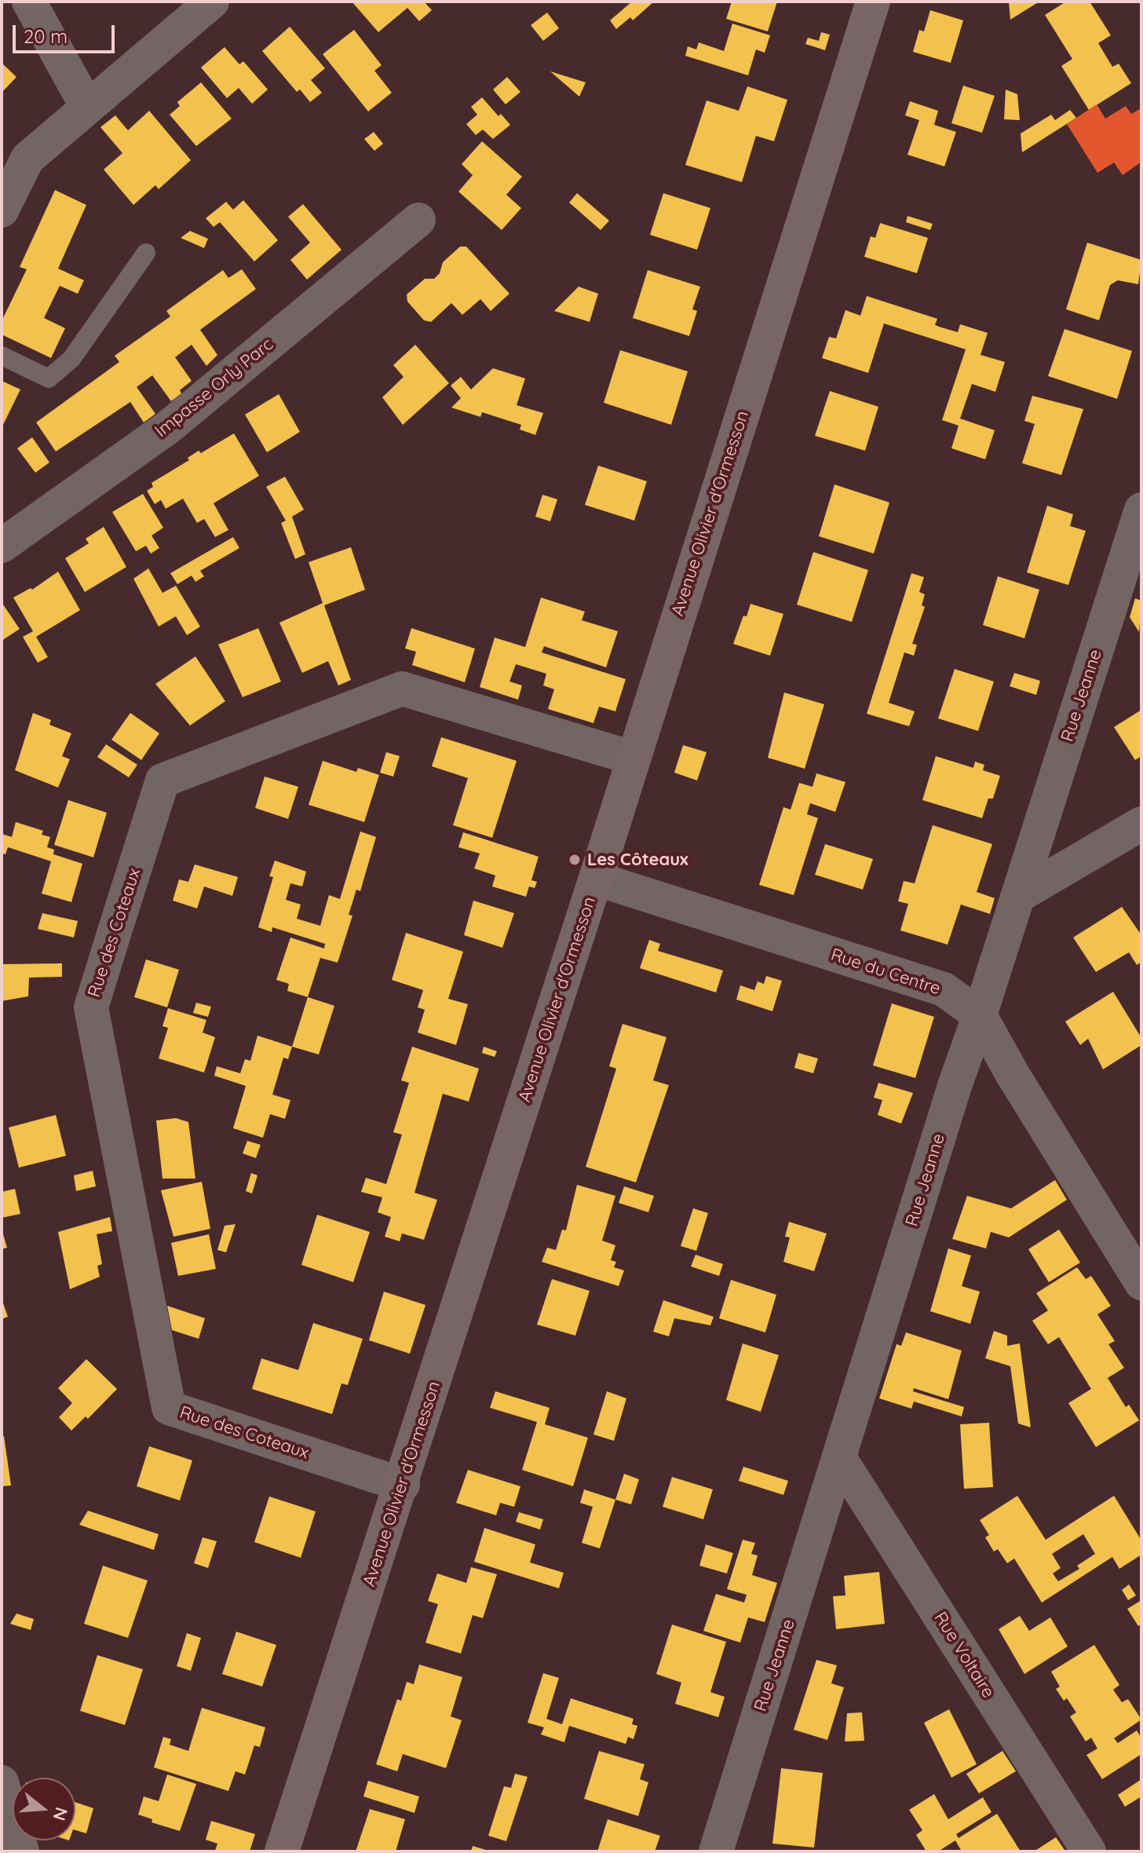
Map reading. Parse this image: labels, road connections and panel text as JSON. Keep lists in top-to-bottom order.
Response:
{
  "streets": {
    "main road": ["Avenue Olivier d'Ormesson"],
    "street": [
      "Impasse Orly Parc",
      "Rue Jeanne",
      "Rue des Coteaux",
      "Rue du Centre",
      "Rue Voltaire"
    ]
  },
  "crossings": [
    ["Avenue Olivier d'Ormesson", "Rue des Coteaux"],
    ["Avenue Olivier d'Ormesson", "Rue du Centre"],
    ["Rue Jeanne", "Rue du Centre"],
    ["Rue Jeanne", "Rue Voltaire"]
  ],
  "places": ["Les Côteaux"],
  "scale_bar": "20 m",
  "north": "right"
}
